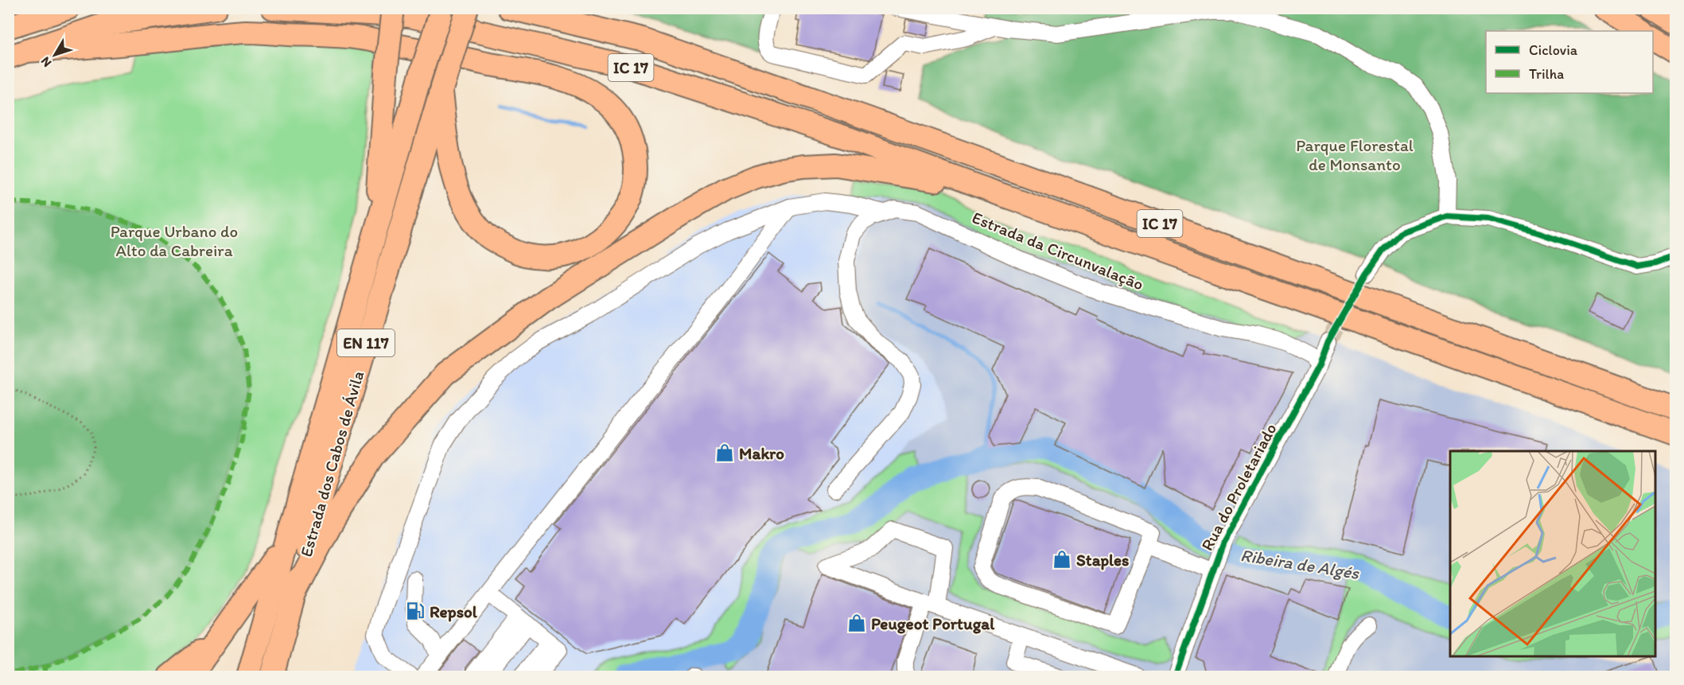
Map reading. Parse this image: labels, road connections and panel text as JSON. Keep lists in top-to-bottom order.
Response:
{
  "streets": {
    "highway": ["IC 17", "EN 117", "Estrada dos Cabos de Ávila"],
    "street": ["Estrada da Circunvalação", "Rua do Proletariado"]
  },
  "crossings": [
    ["Estrada da Circunvalação", "Rua do Proletariado"],
    ["EN 117", "Estrada dos Cabos de Ávila"]
  ],
  "water": ["Ribeira de Algés"],
  "parks": ["Parque Florestal de Monsanto", "Parque Urbano do Alto da Cabreira"],
  "places": {
    "shop": ["Makro", "Staples", "Peugeot Portugal"],
    "fuel station": ["Repsol"]
  },
  "legend": ["Ciclovia", "Trilha"],
  "north": "bottom left"
}
